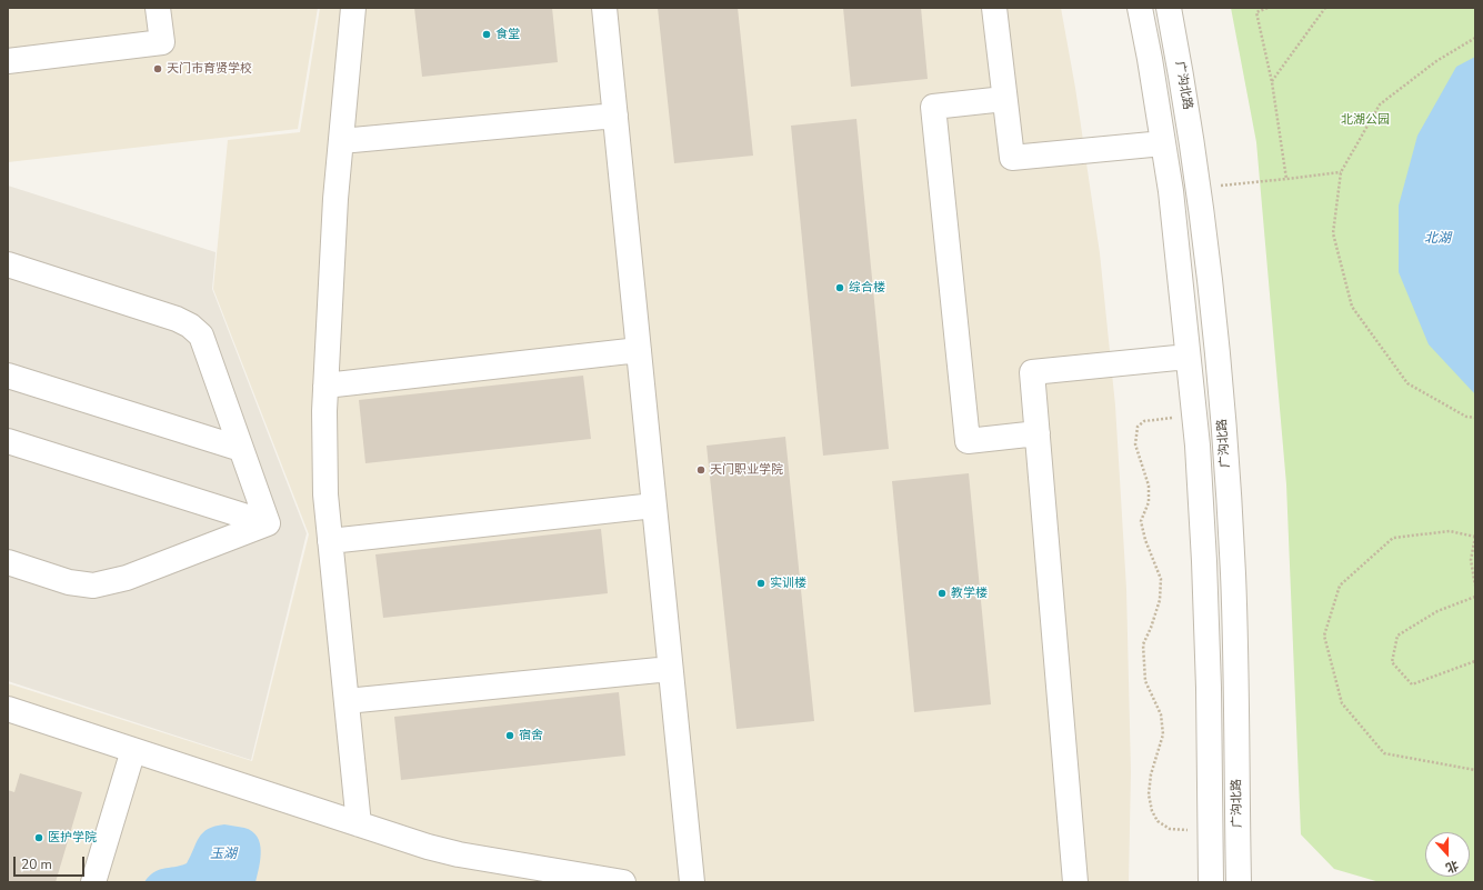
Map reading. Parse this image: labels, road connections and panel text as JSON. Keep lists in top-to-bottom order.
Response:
{
  "streets": {
    "street": ["广沟北路"]
  },
  "water": ["北湖", "玉湖"],
  "parks": ["北湖公园"],
  "places": [
    "食堂",
    "天门市育贤学校",
    "综合楼",
    "天门职业学院",
    "实训楼",
    "教学楼",
    "宿舍",
    "医护学院"
  ],
  "scale_bar": "20 m",
  "north": "bottom"
}
